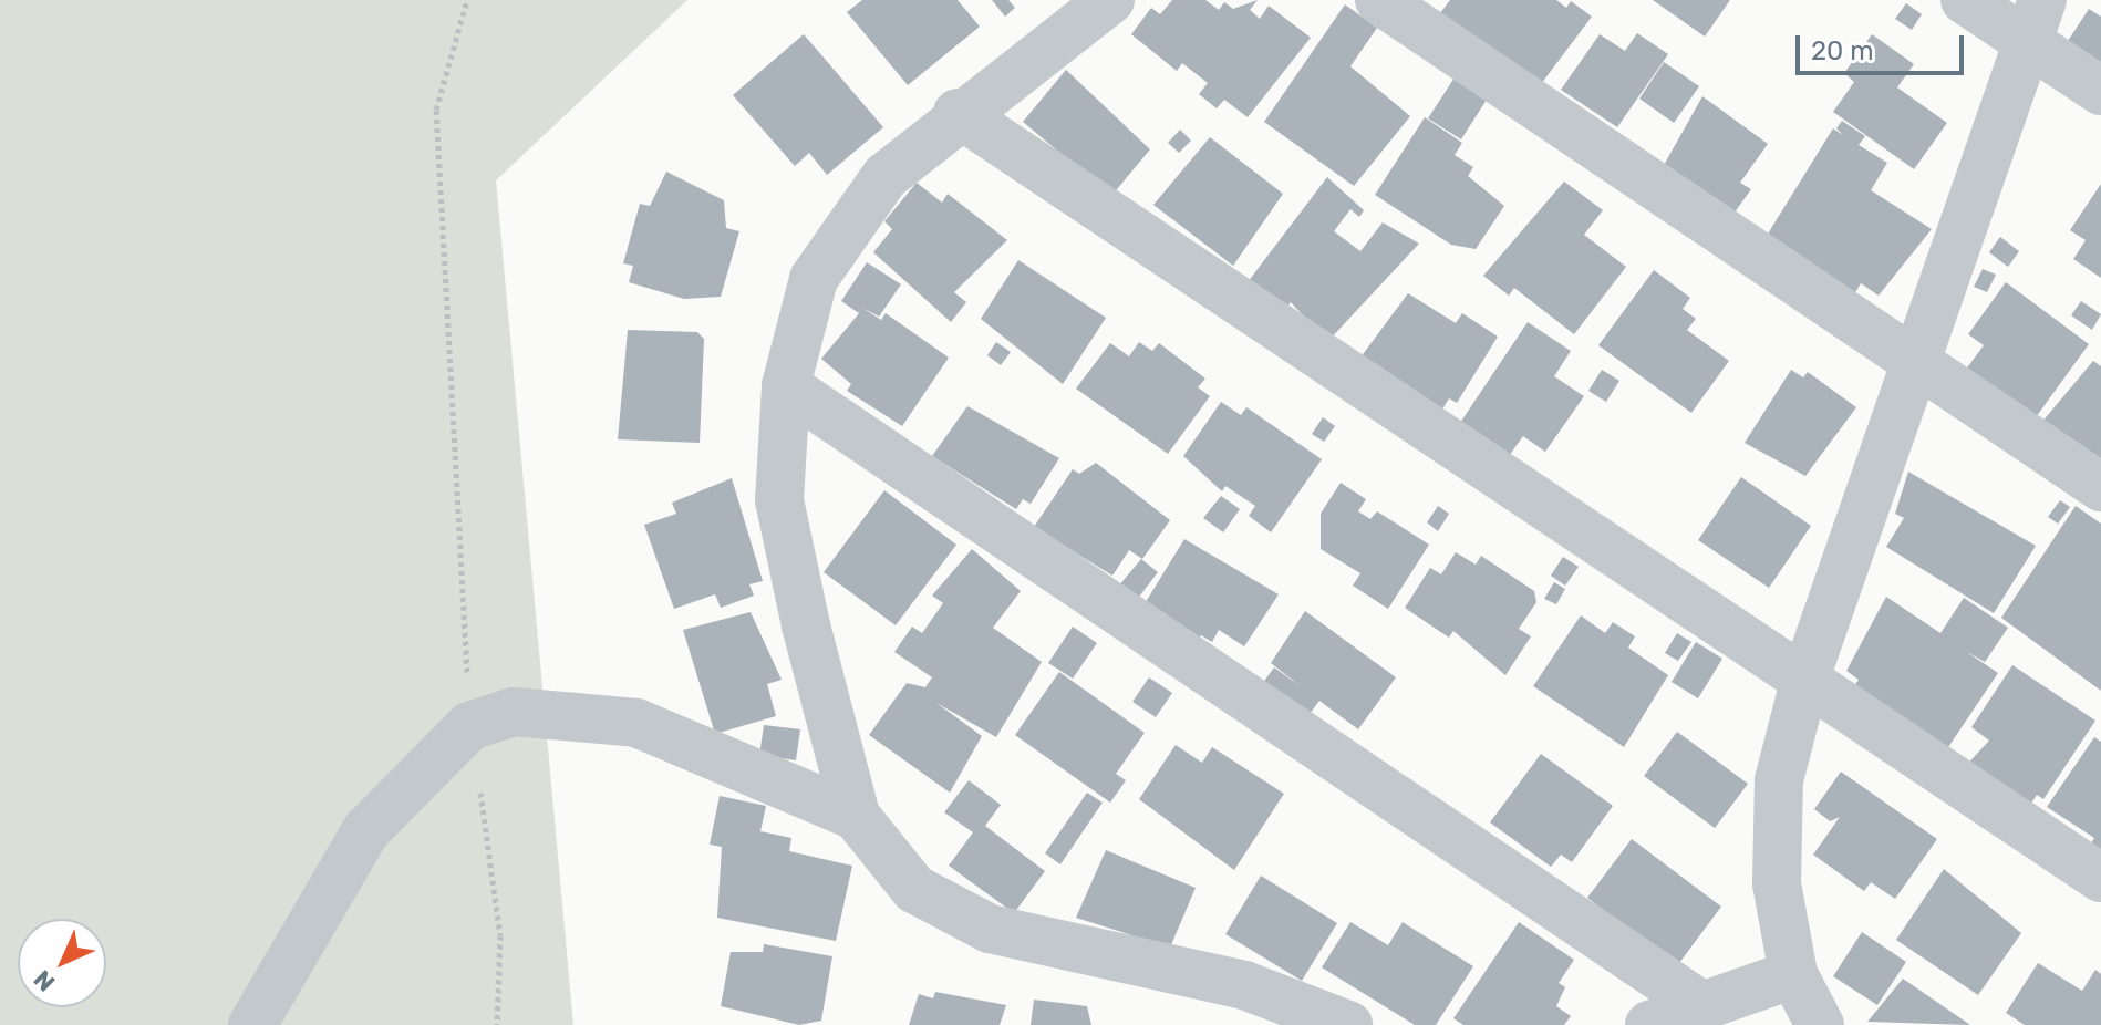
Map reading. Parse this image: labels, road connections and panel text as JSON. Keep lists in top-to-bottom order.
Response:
{
  "scale_bar": "20 m",
  "north": "bottom left"
}
